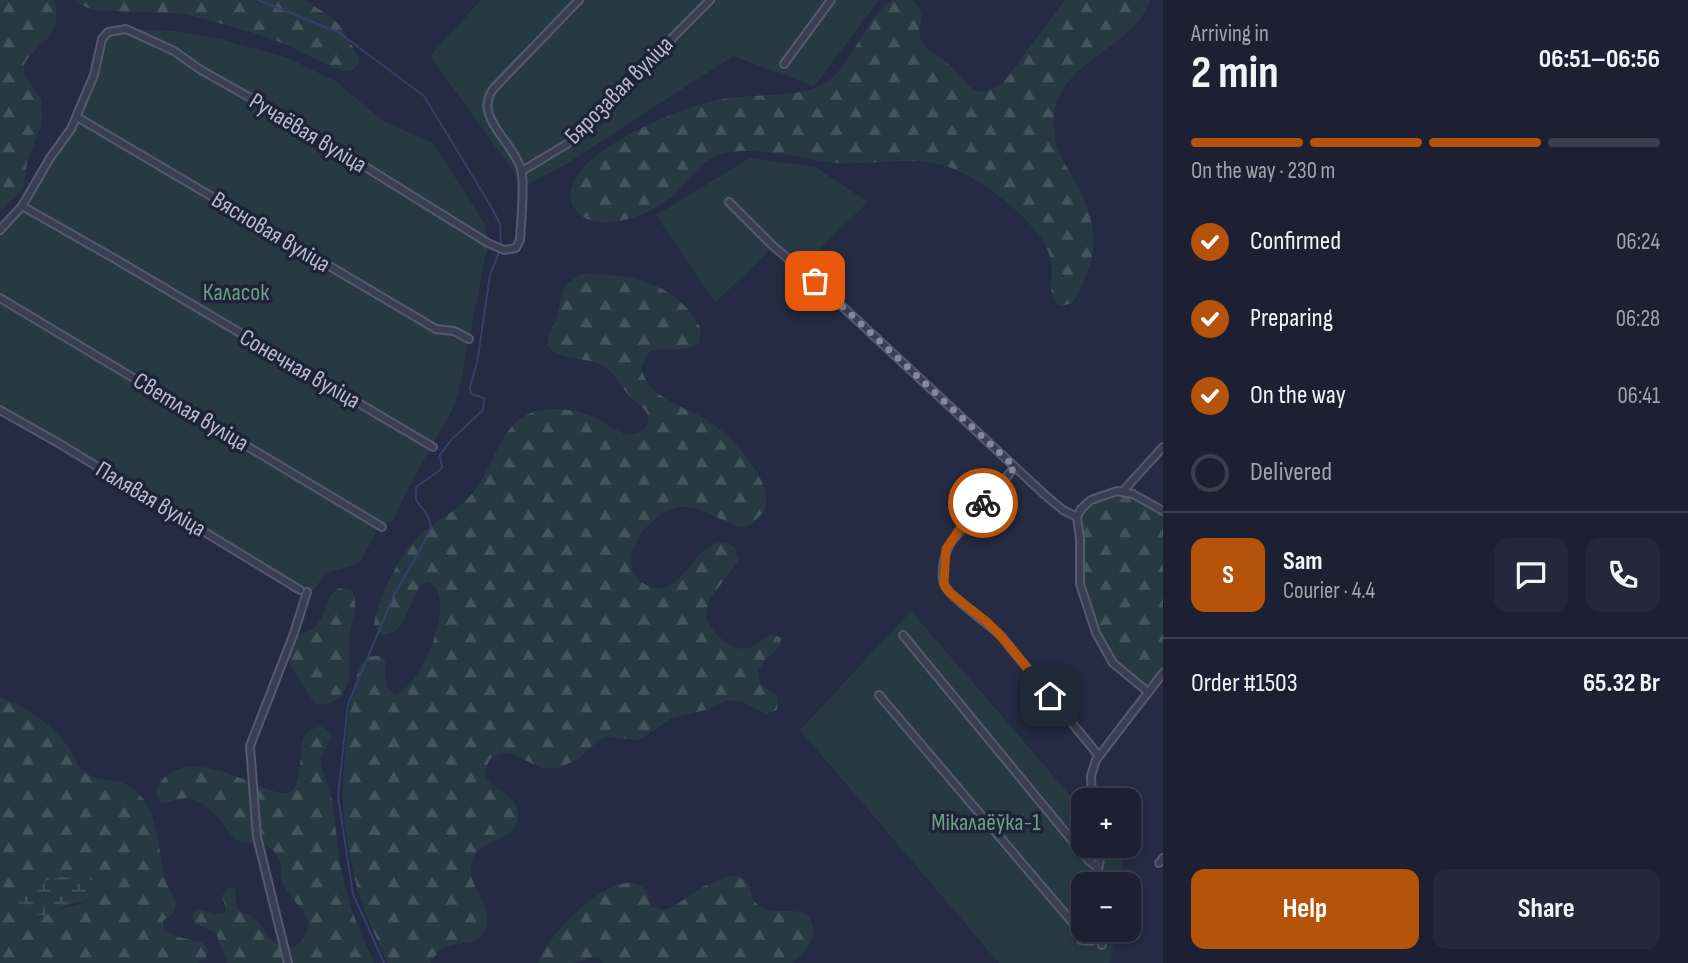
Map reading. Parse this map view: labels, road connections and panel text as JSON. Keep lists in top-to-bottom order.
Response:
{
  "streets": {
    "street": [
      "Бярозавая вуліца",
      "Ручаёвая вуліца",
      "Вясновая вуліца",
      "Сонечная вуліца",
      "Светлая вуліца",
      "Палявая вуліца"
    ]
  },
  "crossings": [
    ["Бярозавая вуліца", "Ручаёвая вуліца"],
    ["Ручаёвая вуліца", "Вясновая вуліца"]
  ],
  "parks": ["Каласок", "Мікалаёўка-1"],
  "page": {
    "heading": ["2 min", "Arriving in", "06:51–06:56"],
    "panel": [
      "Sam",
      "Courier · 4.4",
      "Order #1503",
      "65.32 Br"
    ],
    "bar": "On the way · 230 m",
    "list": [
      ["Confirmed", "06:24"],
      ["Preparing", "06:28"],
      ["On the way", "06:41"],
      "Delivered"
    ],
    "round": "S",
    "map_buttons": ["+", "−"],
    "buttons": ["Help", "Share"]
  }
}
